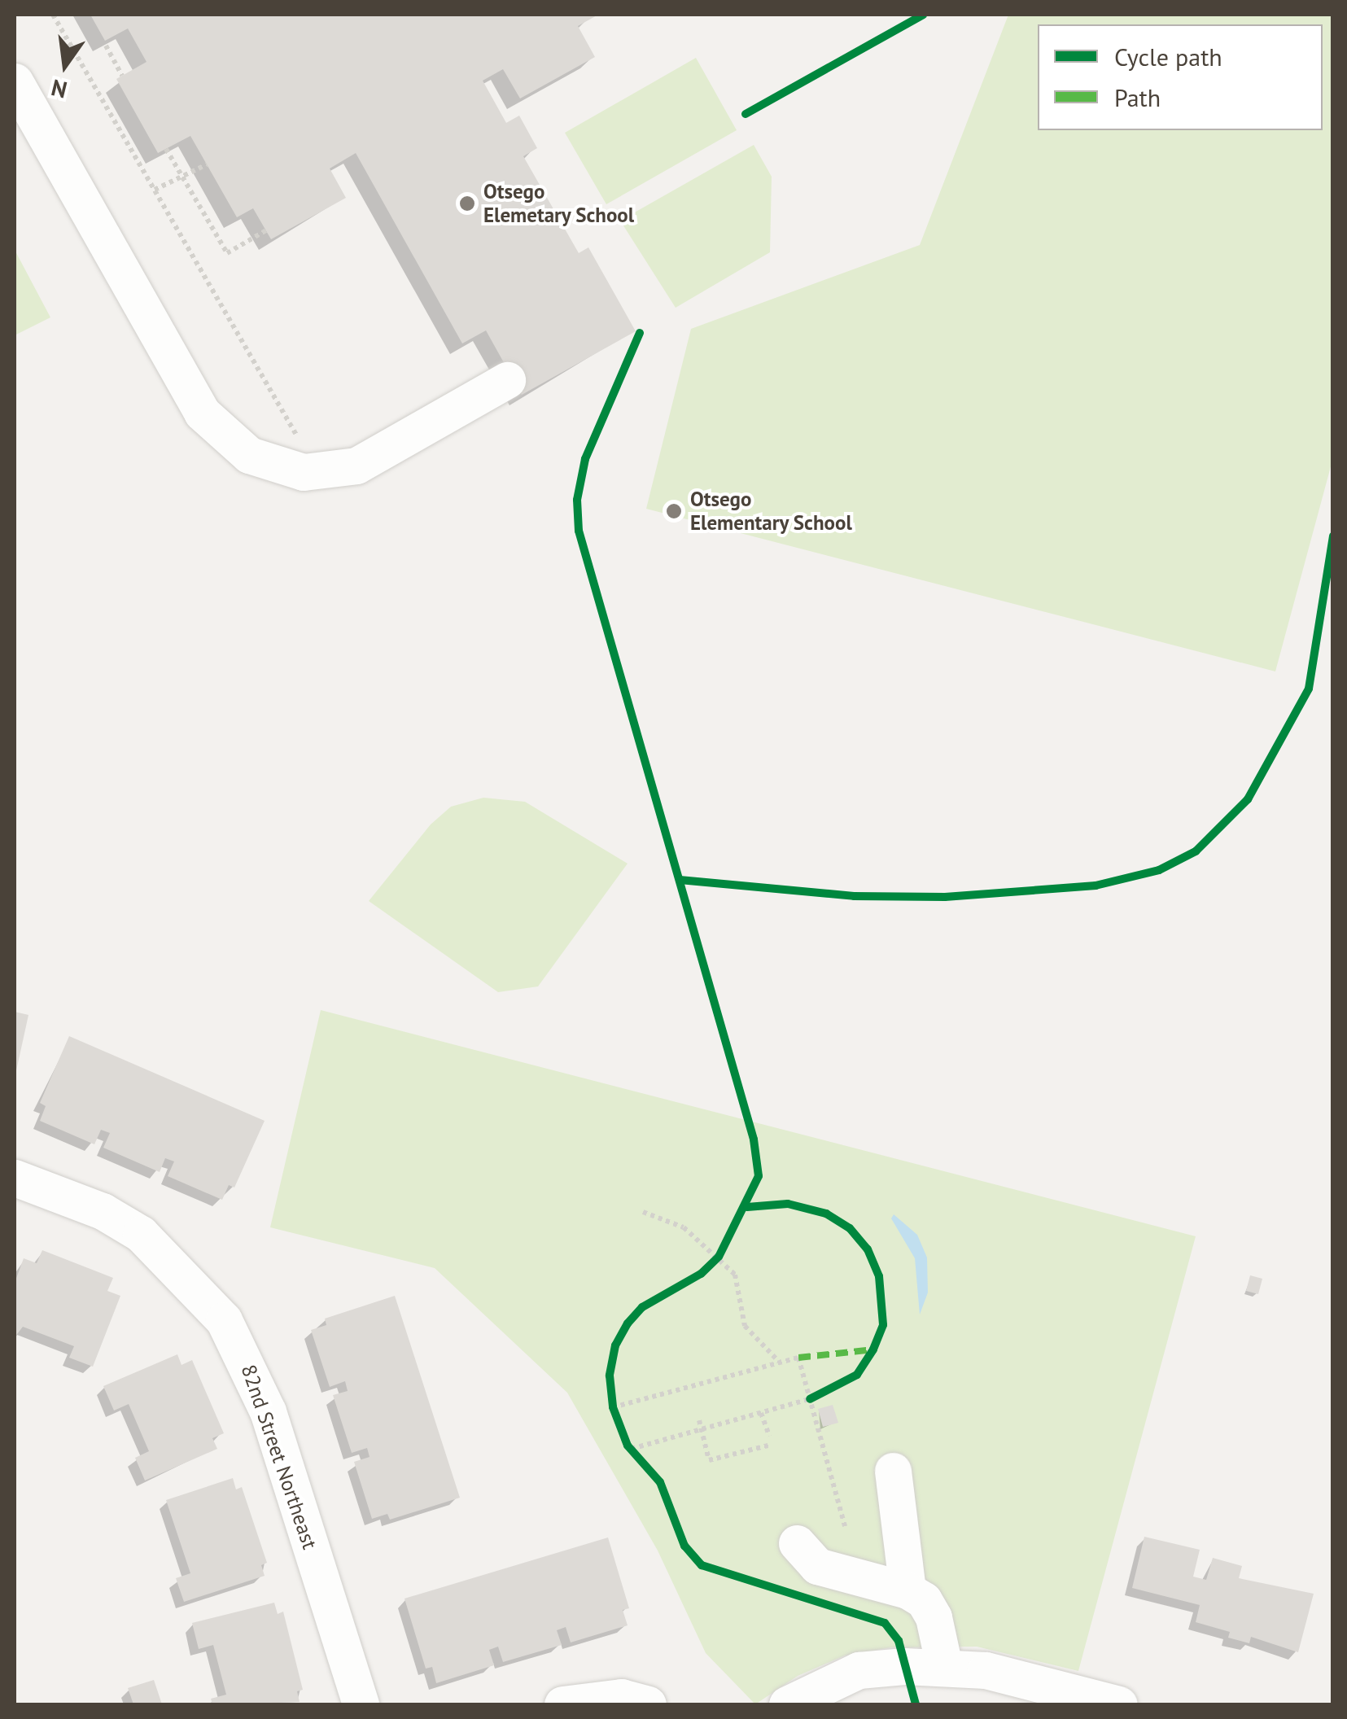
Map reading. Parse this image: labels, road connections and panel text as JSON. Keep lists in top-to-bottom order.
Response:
{
  "streets": {
    "street": ["82nd Street Northeast"]
  },
  "places": ["Otsego Elemetary School", "Otsego Elementary School"],
  "legend": ["Cycle path", "Path"],
  "north": "bottom"
}
